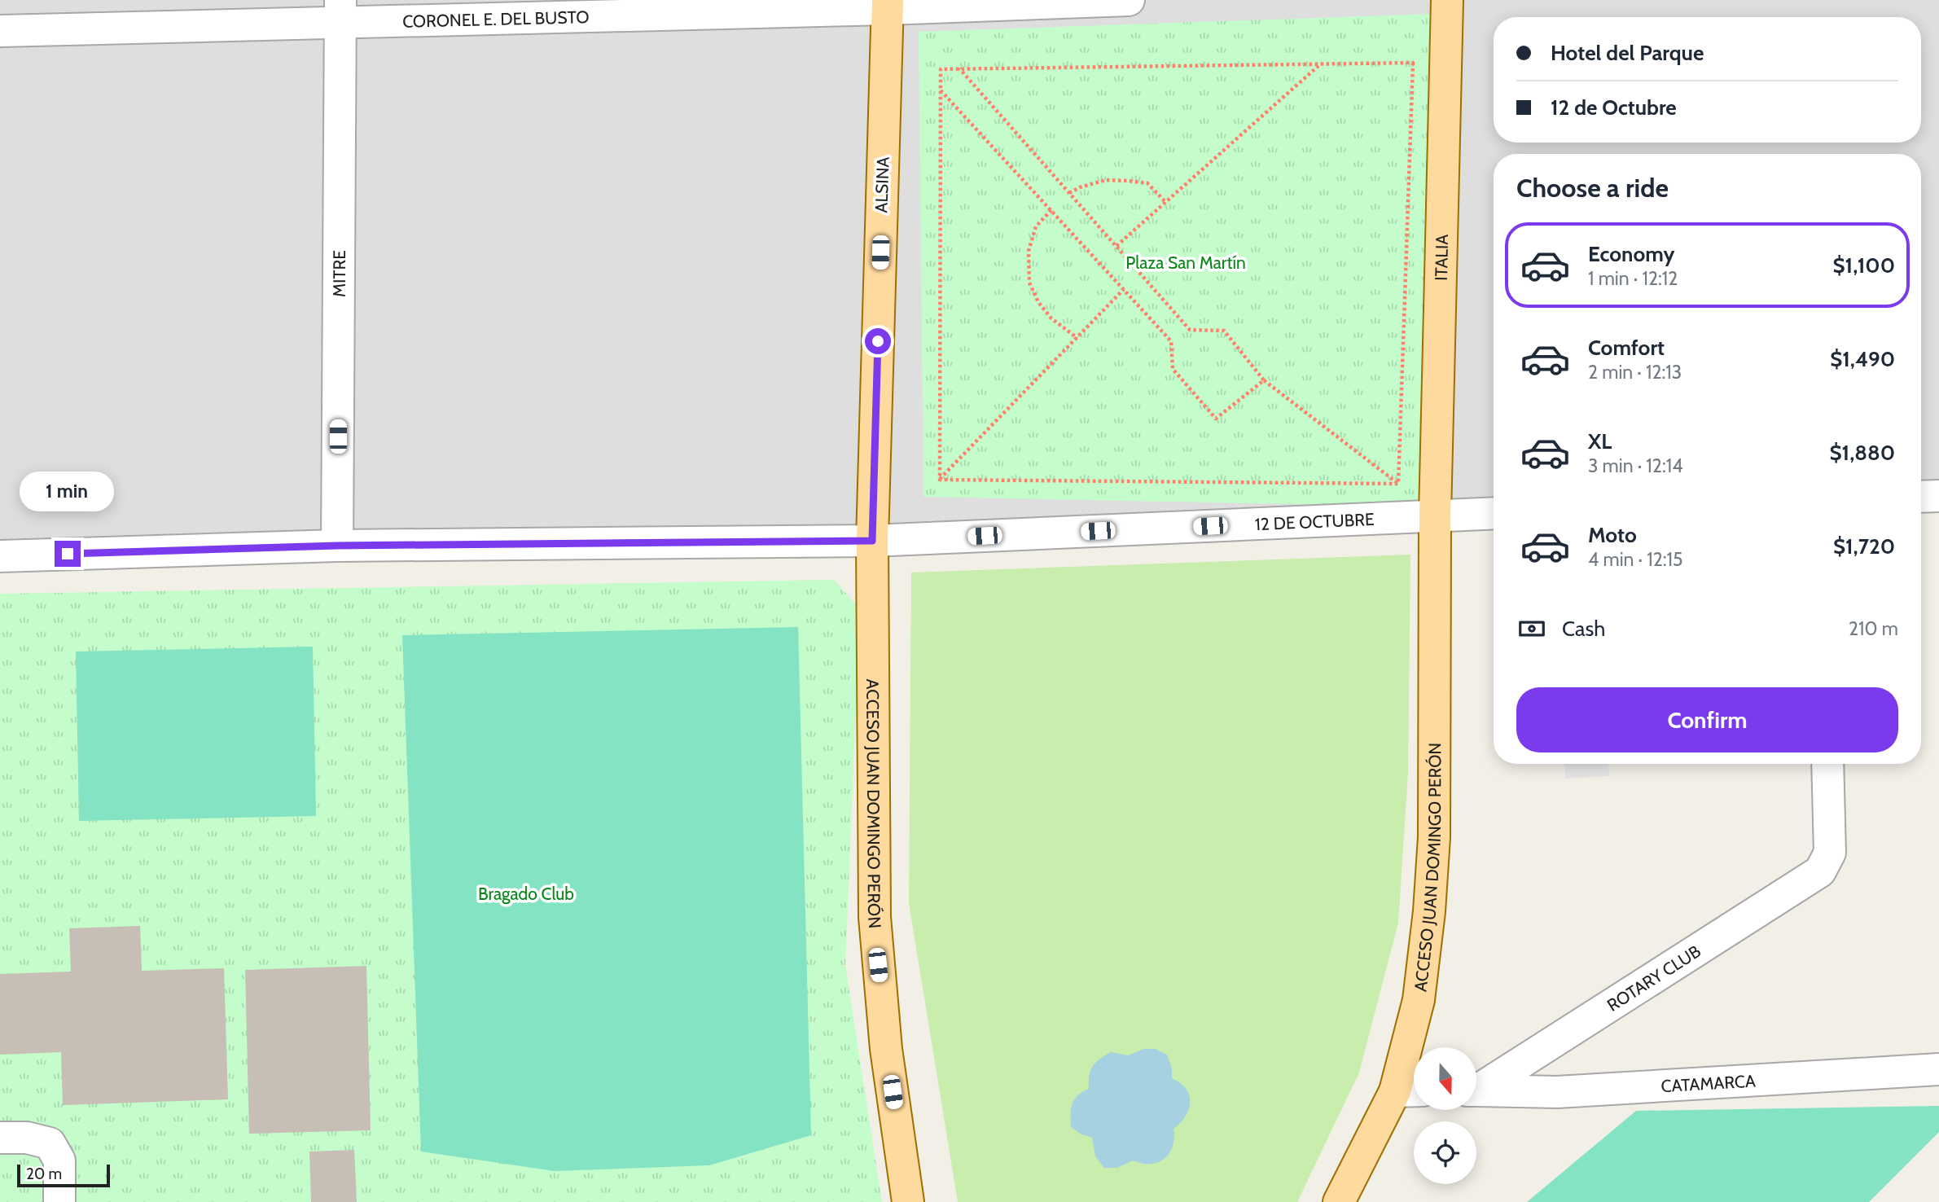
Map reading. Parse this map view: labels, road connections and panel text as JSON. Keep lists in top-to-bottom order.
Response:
{
  "streets": {
    "main road": ["ALSINA", "ITALIA", "ACCESO JUAN DOMINGO PERÓN"],
    "street": [
      "CORONEL E. DEL BUSTO",
      "MITRE",
      "12 DE OCTUBRE",
      "ROTARY CLUB",
      "CATAMARCA"
    ]
  },
  "crossings": [
    ["CORONEL E. DEL BUSTO", "ALSINA"],
    ["CORONEL E. DEL BUSTO", "MITRE"],
    ["ALSINA", "12 DE OCTUBRE"],
    ["ALSINA", "ACCESO JUAN DOMINGO PERÓN"],
    ["ITALIA", "12 DE OCTUBRE"],
    ["ITALIA", "ACCESO JUAN DOMINGO PERÓN"],
    ["MITRE", "12 DE OCTUBRE"],
    ["12 DE OCTUBRE", "ACCESO JUAN DOMINGO PERÓN"]
  ],
  "parks": ["Plaza San Martín", "Bragado Club"],
  "scale_bar": "20 m",
  "north": "bottom",
  "page": {
    "banner": ["Hotel del Parque", "12 de Octubre"],
    "heading": "Choose a ride",
    "list": [
      {
        "name": "Economy",
        "note": "1 min · 12:12",
        "value": "$1,100"
      },
      {
        "name": "Comfort",
        "note": "2 min · 12:13",
        "value": "$1,490"
      },
      {
        "name": "XL",
        "note": "3 min · 12:14",
        "value": "$1,880"
      },
      {
        "name": "Moto",
        "note": "4 min · 12:15",
        "value": "$1,720"
      }
    ],
    "bubble": "1 min",
    "pay": ["Cash", "210 m"],
    "buttons": "Confirm",
    "scale": "20 m"
  }
}
